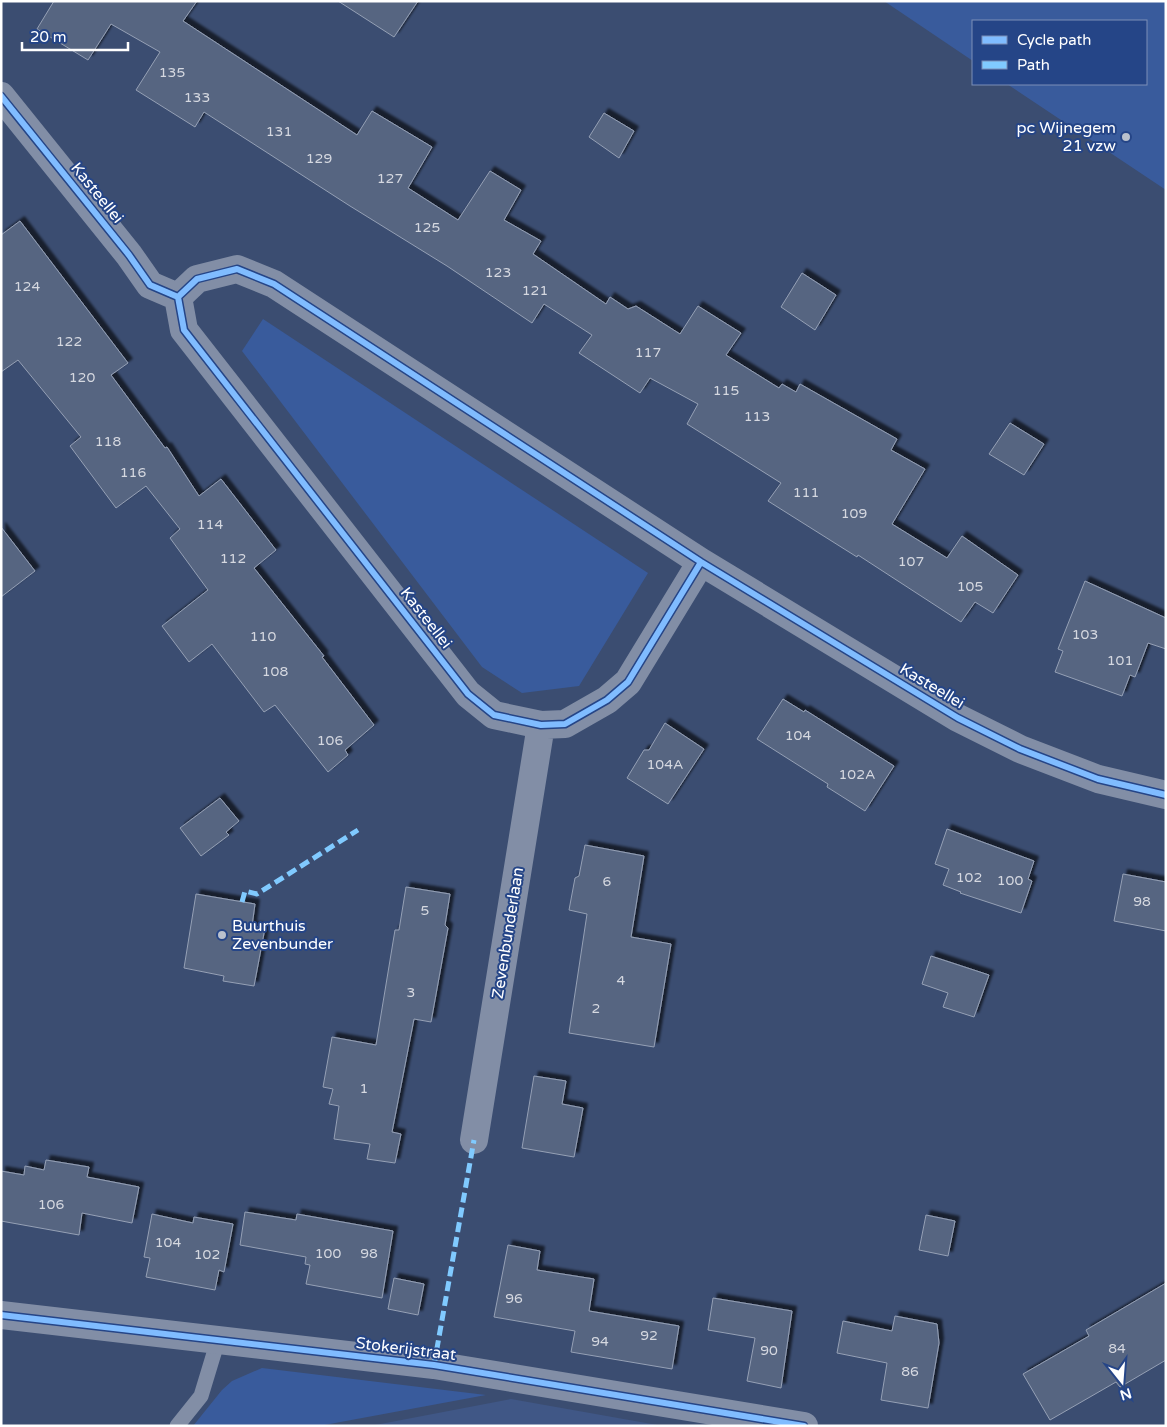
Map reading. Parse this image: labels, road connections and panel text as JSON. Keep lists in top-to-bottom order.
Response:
{
  "streets": {
    "street": ["Kasteellei", "Zevenbunderlaan", "Stokerijstraat"]
  },
  "crossings": [
    ["Kasteellei", "Zevenbunderlaan"]
  ],
  "places": ["pc Wijnegem 21 vzw", "Buurthuis Zevenbunder"],
  "house_numbers": [
    "135",
    "133",
    "131",
    "129",
    "127",
    "125",
    "123",
    "124",
    "121",
    "122",
    "117",
    "120",
    "115",
    "113",
    "118",
    "116",
    "111",
    "109",
    "114",
    "112",
    "107",
    "105",
    "103",
    "110",
    "101",
    "108",
    "104",
    "106",
    "104A",
    "102A",
    "102",
    "100",
    "6",
    "98",
    "5",
    "4",
    "3",
    "2",
    "1",
    "106",
    "104",
    "100",
    "98",
    "102",
    "96",
    "92",
    "94",
    "84",
    "90",
    "86"
  ],
  "legend": ["Cycle path", "Path"],
  "scale_bar": "20 m",
  "north": "bottom"
}
